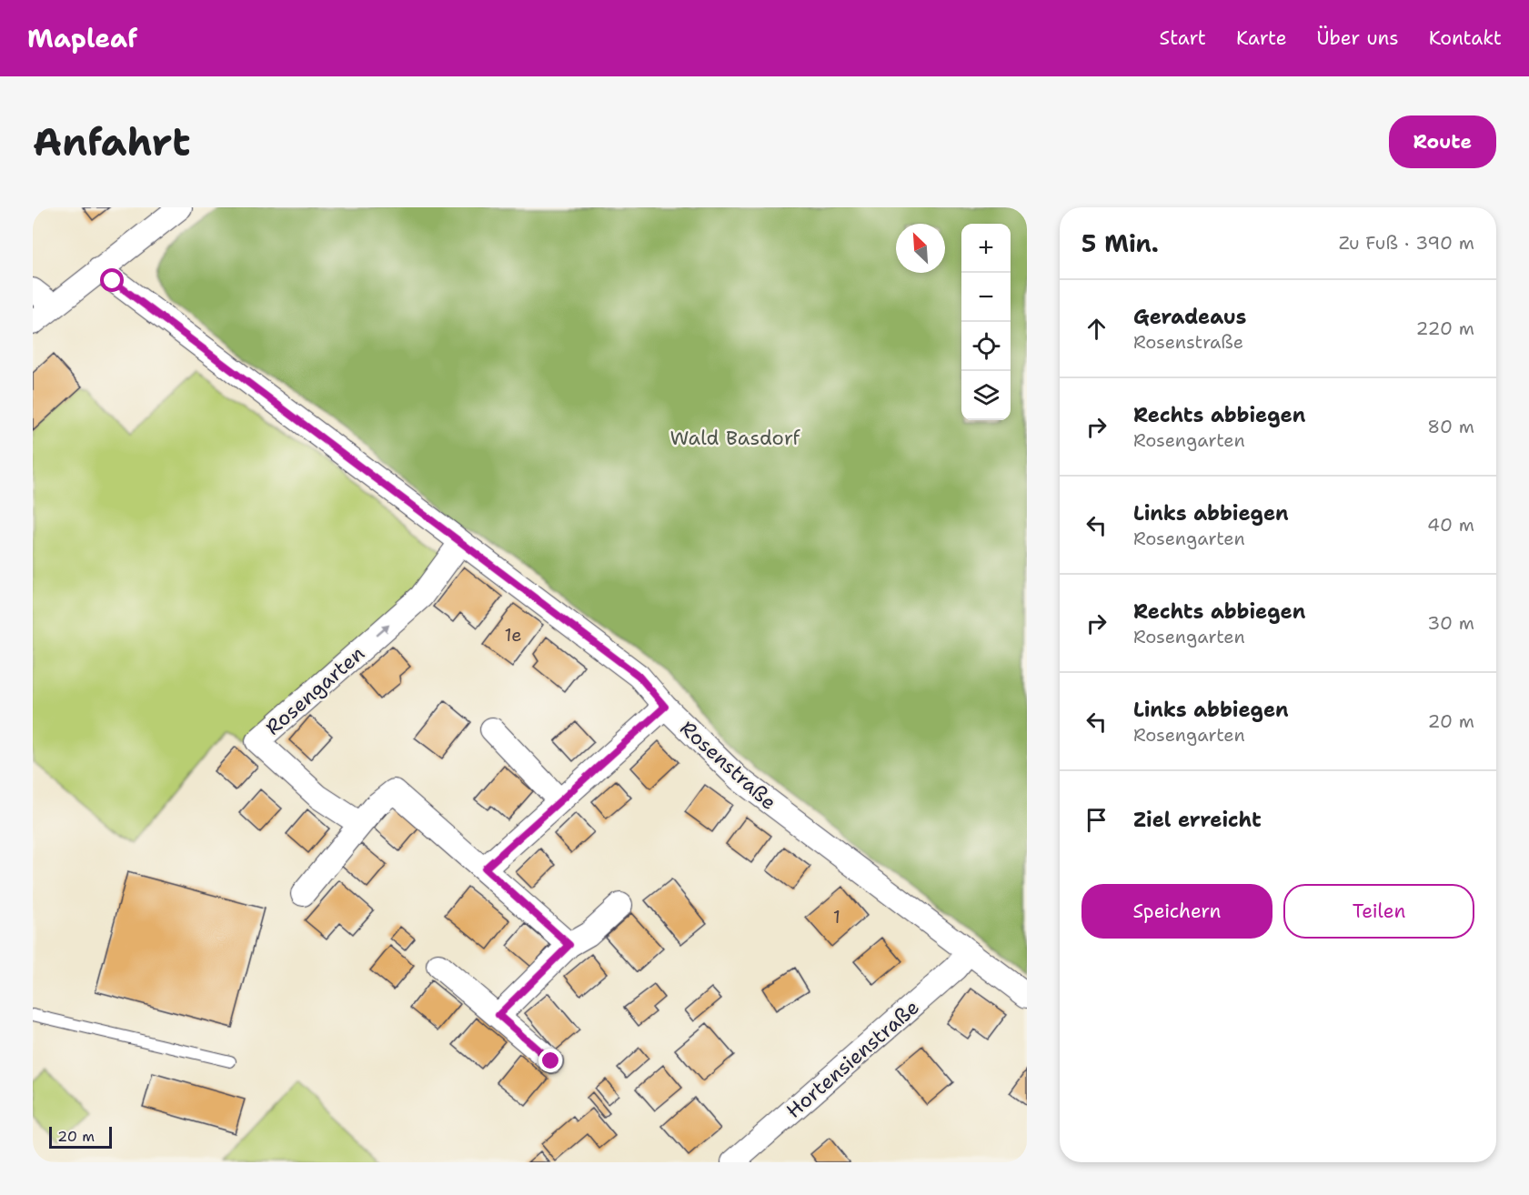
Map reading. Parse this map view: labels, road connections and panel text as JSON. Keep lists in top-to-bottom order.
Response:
{
  "streets": {
    "street": ["Rosengarten", "Rosenstraße", "Hortensienstraße"]
  },
  "crossings": [
    ["Rosengarten", "Rosenstraße"],
    ["Rosenstraße", "Hortensienstraße"]
  ],
  "parks": ["Wald Basdorf"],
  "house_numbers": ["1e", "1"],
  "scale_bar": "20 m",
  "north": "top left",
  "page": {
    "header": "Mapleaf",
    "nav": [
      "Start",
      "Karte",
      "Über uns",
      "Kontakt"
    ],
    "buttons": [
      "Route",
      ["Speichern", "Teilen"]
    ],
    "title": "Anfahrt",
    "heading": ["5 Min.", "Zu Fuß · 390 m"],
    "map_buttons": ["+", "−"],
    "list": [
      ["Geradeaus", "Rosenstraße", "220 m"],
      ["Rechts abbiegen", "Rosengarten", "80 m"],
      ["Links abbiegen", "Rosengarten", "40 m"],
      ["Rechts abbiegen", "Rosengarten", "30 m"],
      ["Links abbiegen", "Rosengarten", "20 m"],
      "Ziel erreicht"
    ],
    "scale": "20 m"
  }
}
